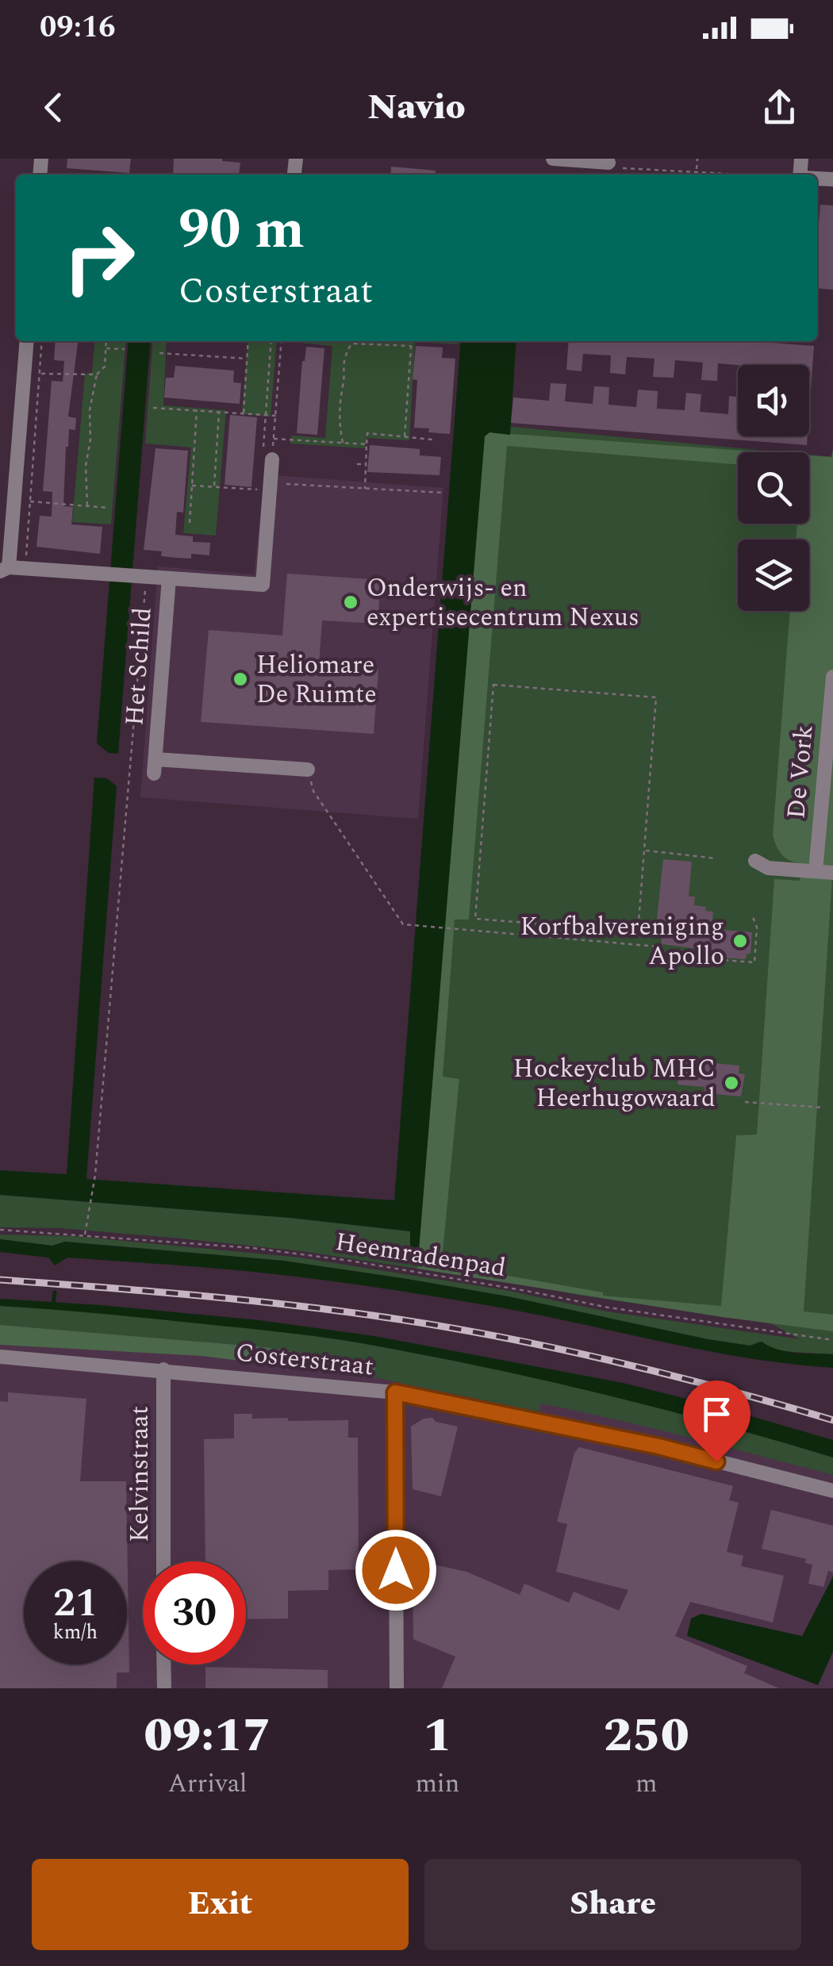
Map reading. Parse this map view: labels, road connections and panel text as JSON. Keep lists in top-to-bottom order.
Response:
{
  "streets": {
    "street": [
      "Het Schild",
      "De Vork",
      "Costerstraat",
      "Kelvinstraat"
    ],
    "path": ["Heemradenpad"]
  },
  "crossings": [
    ["Costerstraat", "Kelvinstraat"]
  ],
  "places": [
    "Onderwijs- en expertisecentrum Nexus",
    "Heliomare De Ruimte",
    "Korfbalvereniging Apollo",
    "Hockeyclub MHC Heerhugowaard"
  ],
  "page": {
    "status": "09:16",
    "header": "Navio",
    "turn": ["90 m", "Costerstraat"],
    "speed": "21 km/h",
    "limit": "30",
    "eta": [
      "09:17",
      "Arrival",
      "1",
      "min",
      "250",
      "m"
    ],
    "buttons": ["Exit", "Share"]
  }
}
